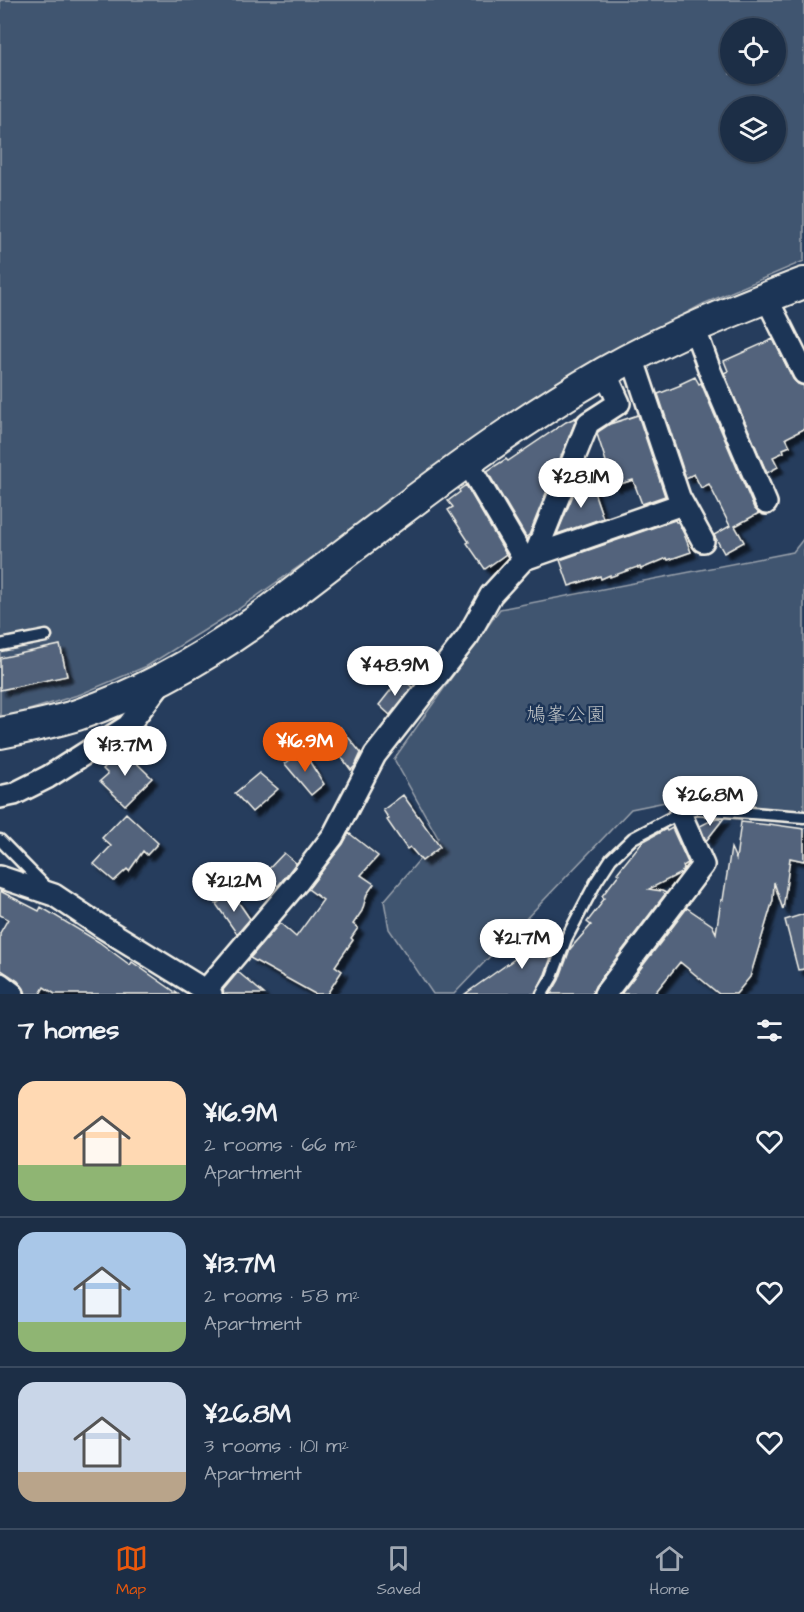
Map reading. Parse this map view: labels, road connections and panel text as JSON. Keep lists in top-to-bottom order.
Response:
{
  "parks": ["鳩峯公園"],
  "page": {
    "price": [
      "¥28.1M",
      "¥48.9M",
      "¥16.9M",
      "¥13.7M",
      "¥26.8M",
      "¥21.2M",
      "¥21.7M"
    ],
    "heading": "7 homes",
    "list": [
      {
        "name": "¥16.9M",
        "note": "2 rooms · 66 m² · Apartment"
      },
      {
        "name": "¥13.7M",
        "note": "2 rooms · 58 m² · Apartment"
      },
      {
        "name": "¥26.8M",
        "note": "3 rooms · 101 m² · Apartment"
      }
    ],
    "tabs": ["Map", "Saved", "Home"]
  }
}
